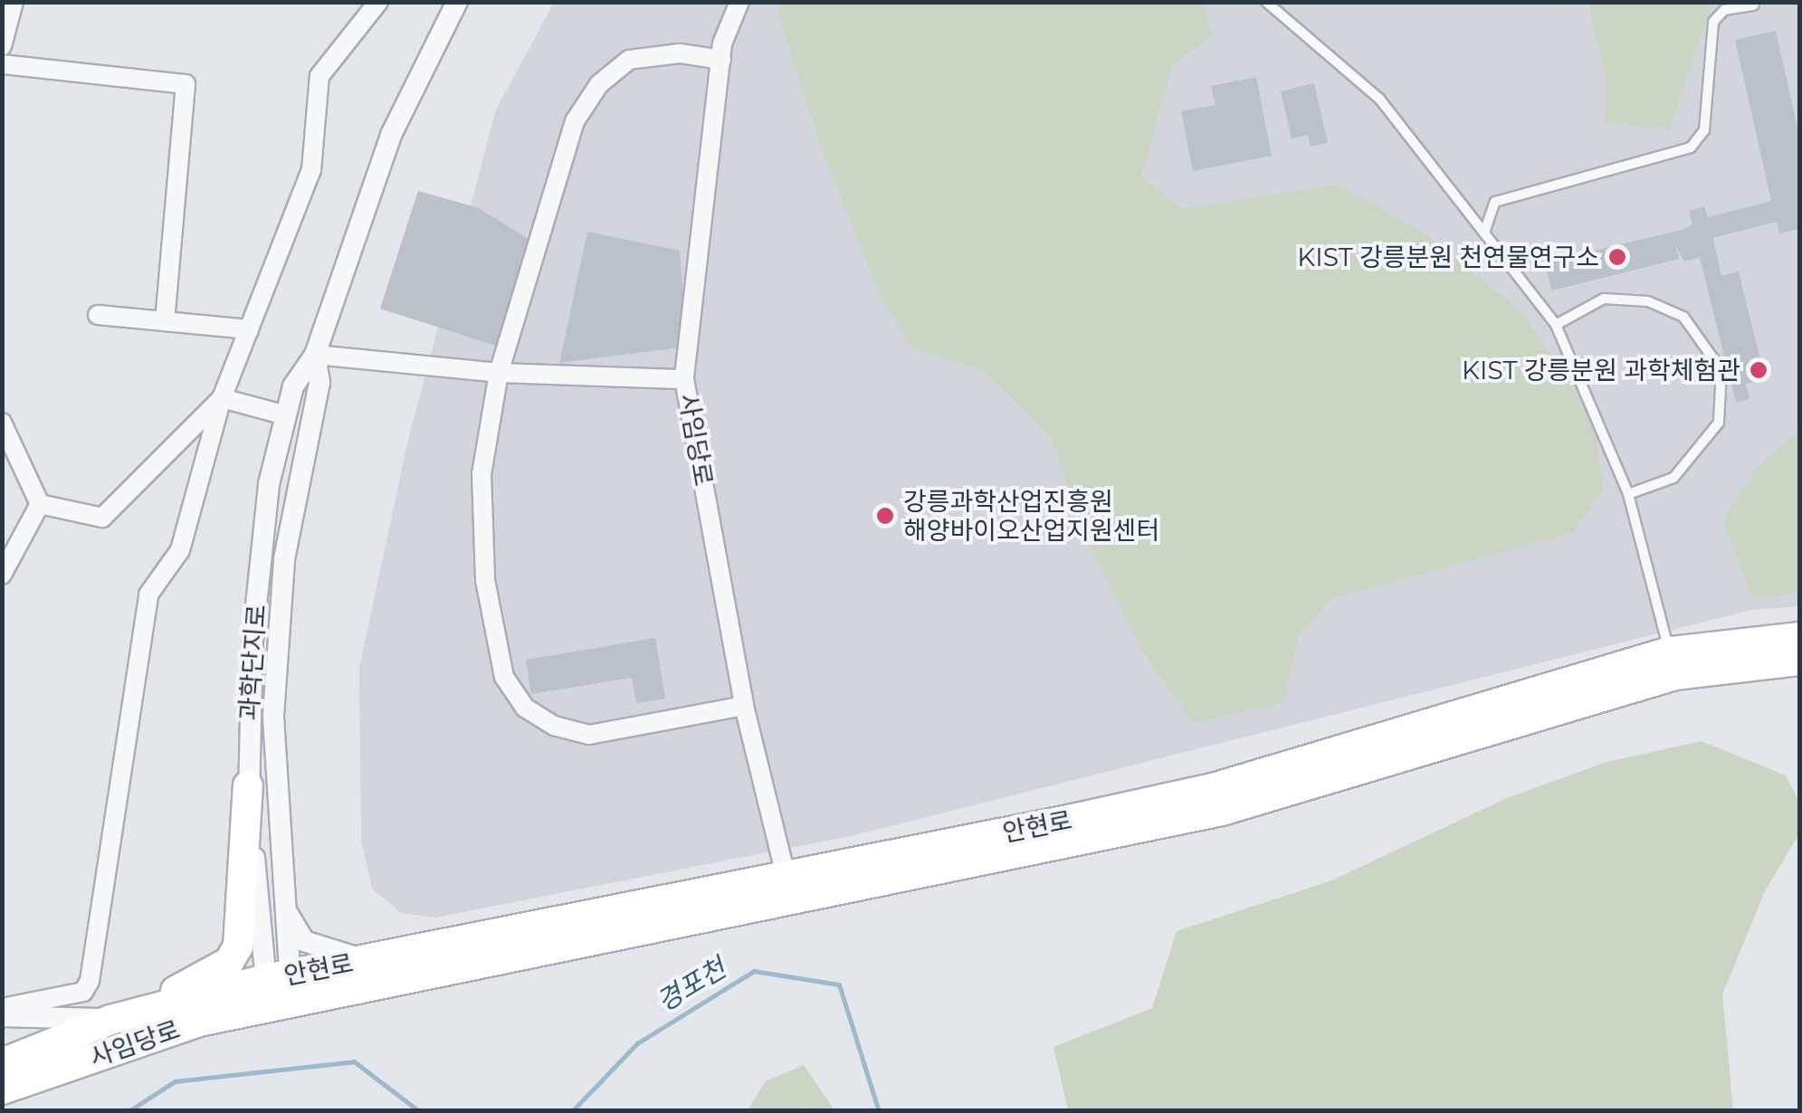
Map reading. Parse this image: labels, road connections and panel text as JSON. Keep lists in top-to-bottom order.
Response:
{
  "streets": {
    "highway": ["사임당로", "안현로"],
    "street": ["과학단지로"]
  },
  "crossings": [
    ["사임당로", "과학단지로"],
    ["사임당로", "안현로"],
    ["과학단지로", "안현로"]
  ],
  "water": ["경포천"],
  "places": ["KIST 강릉분원 천연물연구소", "KIST 강릉분원 과학체험관", "강릉과학산업진흥원 해양바이오산업지원센터"]
}
